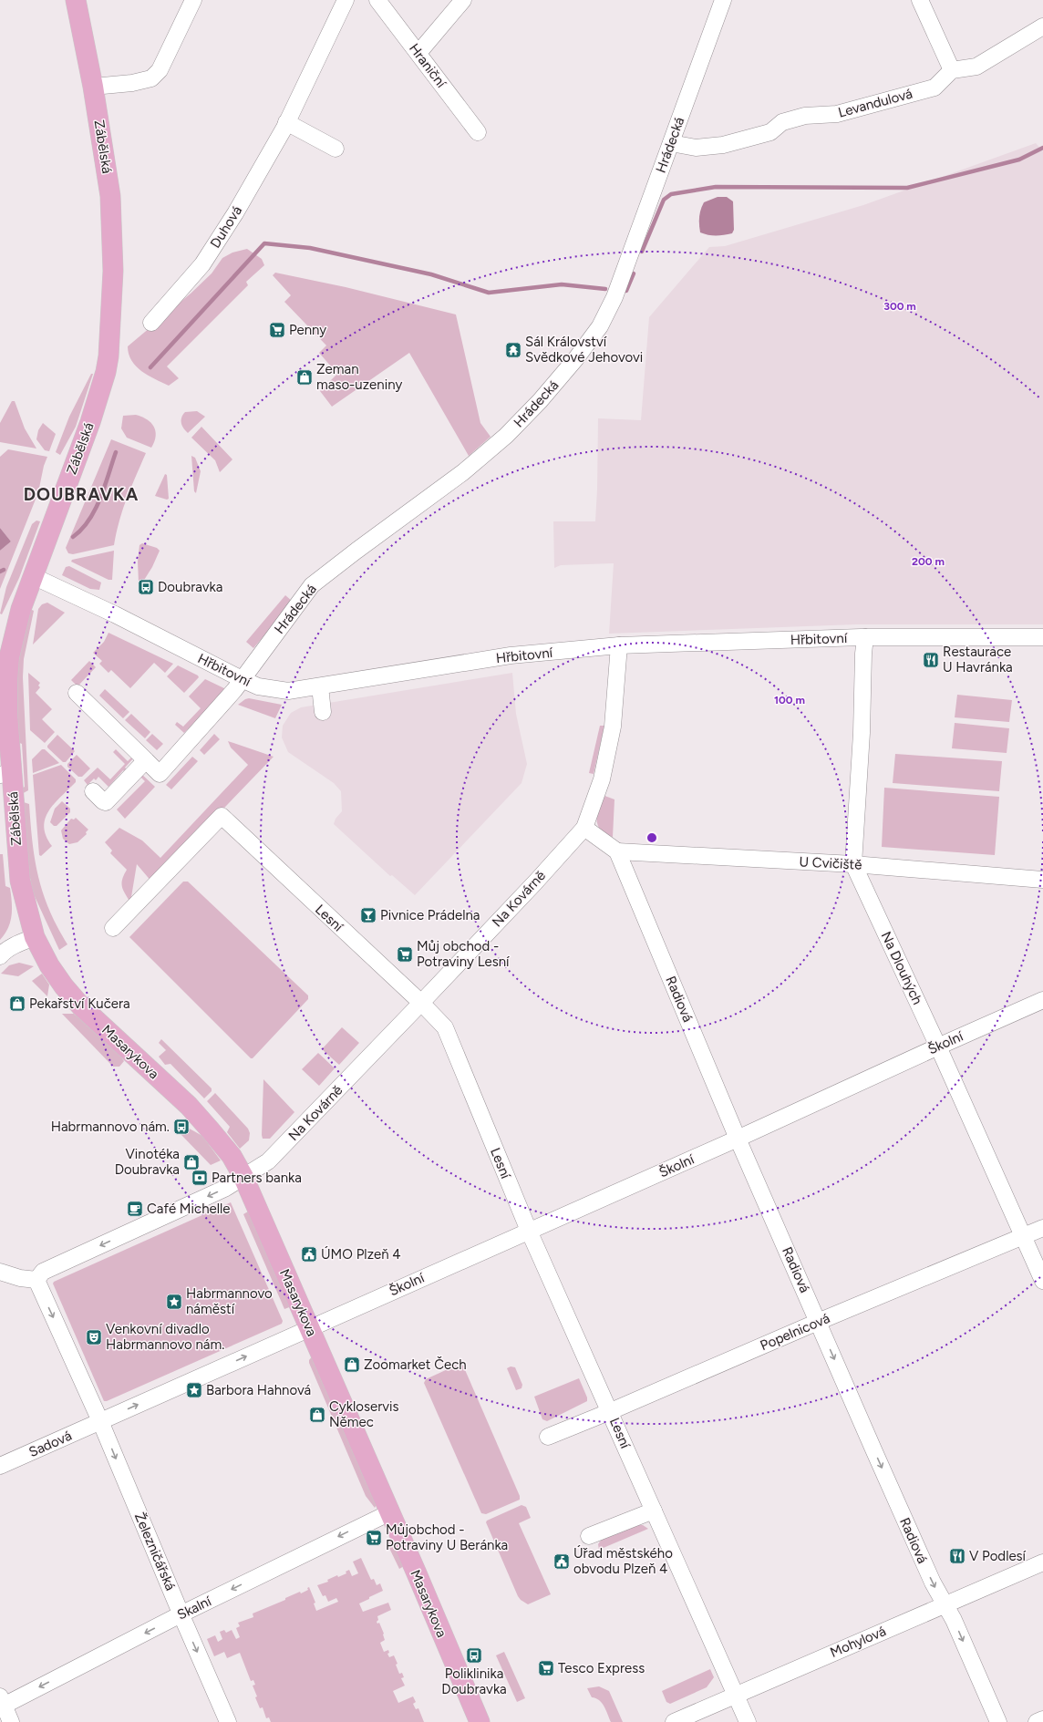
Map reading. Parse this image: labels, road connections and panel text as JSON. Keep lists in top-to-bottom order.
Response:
{
  "streets": {
    "main road": ["Zábělská", "Masarykova"],
    "street": [
      "Hraniční",
      "Levandulová",
      "Hrádecká",
      "Duhová",
      "Hřbitovní",
      "U Cvičiště",
      "Na Kovárně",
      "Lesní",
      "Na Dlouhých",
      "Radiová",
      "Školní",
      "Popelnicová",
      "Sadová",
      "Železničářská",
      "Skalní",
      "Mohylová"
    ]
  },
  "crossings": [
    ["Levandulová", "Hrádecká"],
    ["Hrádecká", "Hřbitovní"],
    ["Zábělská", "Hřbitovní"],
    ["Zábělská", "Masarykova"],
    ["Hřbitovní", "Na Kovárně"],
    ["Hřbitovní", "Na Dlouhých"],
    ["U Cvičiště", "Na Dlouhých"],
    ["U Cvičiště", "Radiová"],
    ["Na Kovárně", "Lesní"],
    ["Na Kovárně", "Masarykova"],
    ["Lesní", "Školní"],
    ["Lesní", "Popelnicová"],
    ["Lesní", "Mohylová"],
    ["Na Dlouhých", "Školní"],
    ["Na Dlouhých", "Popelnicová"],
    ["Radiová", "Školní"],
    ["Radiová", "Popelnicová"],
    ["Radiová", "Mohylová"],
    ["Školní", "Masarykova"],
    ["Masarykova", "Skalní"],
    ["Sadová", "Železničářská"],
    ["Železničářská", "Skalní"]
  ],
  "one_way": ["Radiová", "Železničářská", "Skalní"],
  "districts": ["DOUBRAVKA"],
  "places": {
    "supermarket": [
      "Penny",
      "Můj obchod - Potraviny Lesní",
      "Můjobchod - Potraviny U Beránka",
      "Tesco Express"
    ],
    "temple": ["Sál Království Svědkové Jehovovi"],
    "shop": [
      "Zeman maso-uzeniny",
      "Pekařství Kučera",
      "Vinotéka Doubravka",
      "Zoomarket Čech",
      "Cykloservis Němec"
    ],
    "bus stop": ["Doubravka", "Habrmannovo nám.", "Poliklinika Doubravka"],
    "restaurant": ["Restaurace U Havránka", "V Podlesí"],
    "bar": ["Pivnice Prádelna"],
    "bank": ["Partners banka"],
    "cafe": ["Café Michelle"],
    "public building": ["ÚMO Plzeň 4", "Úřad městského obvodu Plzeň 4"],
    "place": ["Habrmannovo náměstí", "Barbora Hahnová"],
    "theatre": ["Venkovní divadlo Habrmannovo nám."]
  },
  "rings": ["300 m", "200 m", "100 m"]
}
